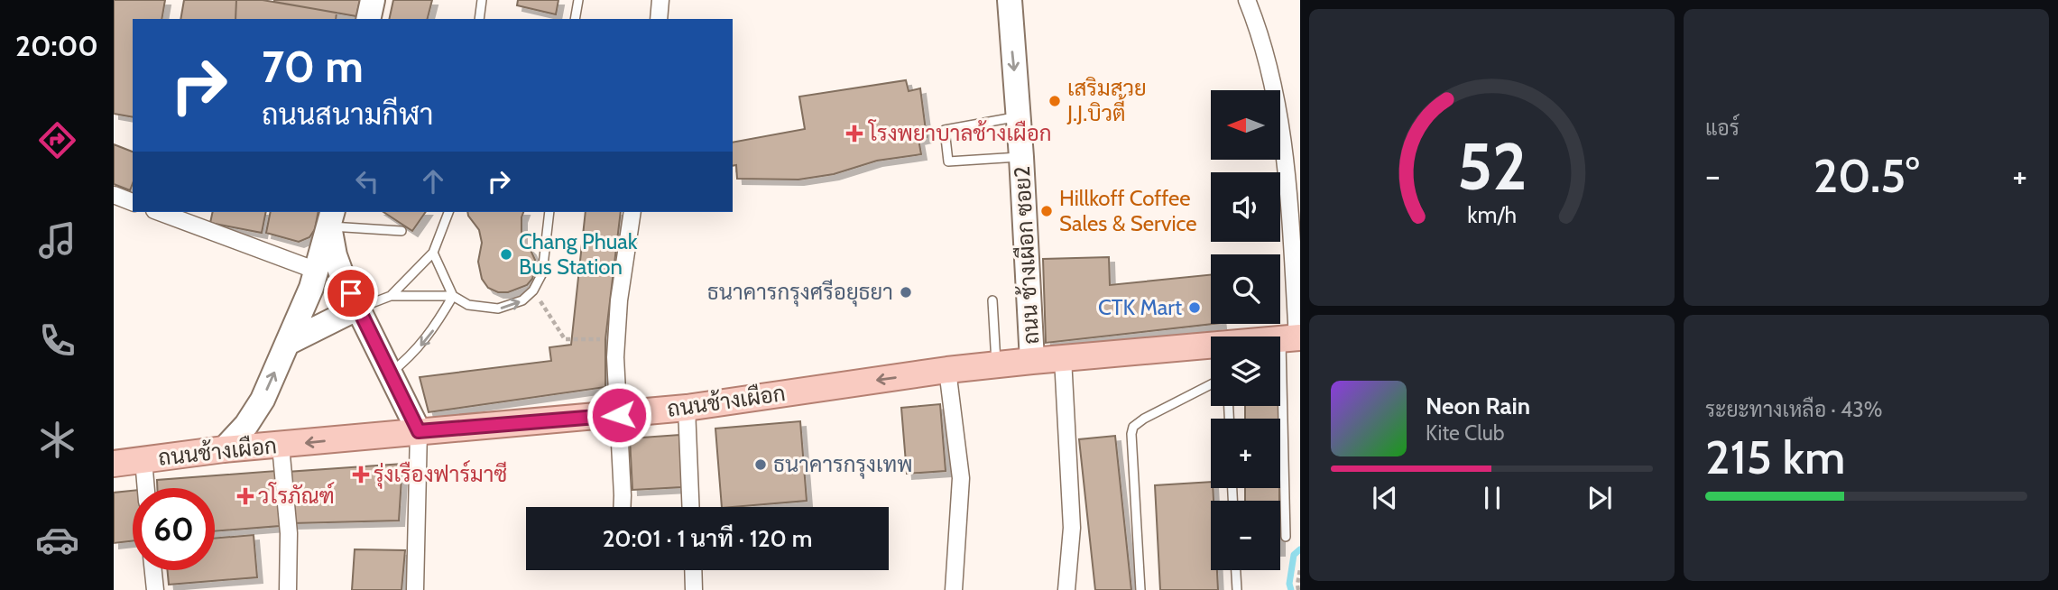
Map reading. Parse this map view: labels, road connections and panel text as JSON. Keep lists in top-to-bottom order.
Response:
{
  "streets": {
    "main road": ["ถนนช้างเผือก"],
    "street": ["ถนน ช้างเผือก ซอย2"]
  },
  "crossings": [
    ["ถนน ช้างเผือก ซอย2", "ถนนช้างเผือก"]
  ],
  "one_way": ["ถนนช้างเผือก"],
  "places": {
    "other": [
      "เสริมสวย J.J.บิวตี้",
      "Hillkoff Coffee Sales & Service",
      "Chang Phuak Bus Station",
      "ธนาคารกรุงศรีอยุธยา",
      "CTK Mart",
      "ธนาคารกรุงเทพ"
    ],
    "health": ["โรงพยาบาลช้างเผือก", "รุ่งเรืองฟาร์มาซี", "วโรภัณฑ์"]
  },
  "north": "left",
  "page": {
    "tabs": "20:00",
    "tile": [
      "แอร์",
      ["ระยะทางเหลือ · 43%", "215 km"]
    ],
    "turn": ["70 m", "ถนนสนามกีฬา"],
    "map_buttons": ["+", "−"],
    "heat": ["−", "20.5°", "+"],
    "song": ["Neon Rain", "Kite Club"],
    "limit": "60",
    "trip": "20:01 · 1 นาที · 120 m",
    "gauge": ["52", "km/h"]
  }
}
